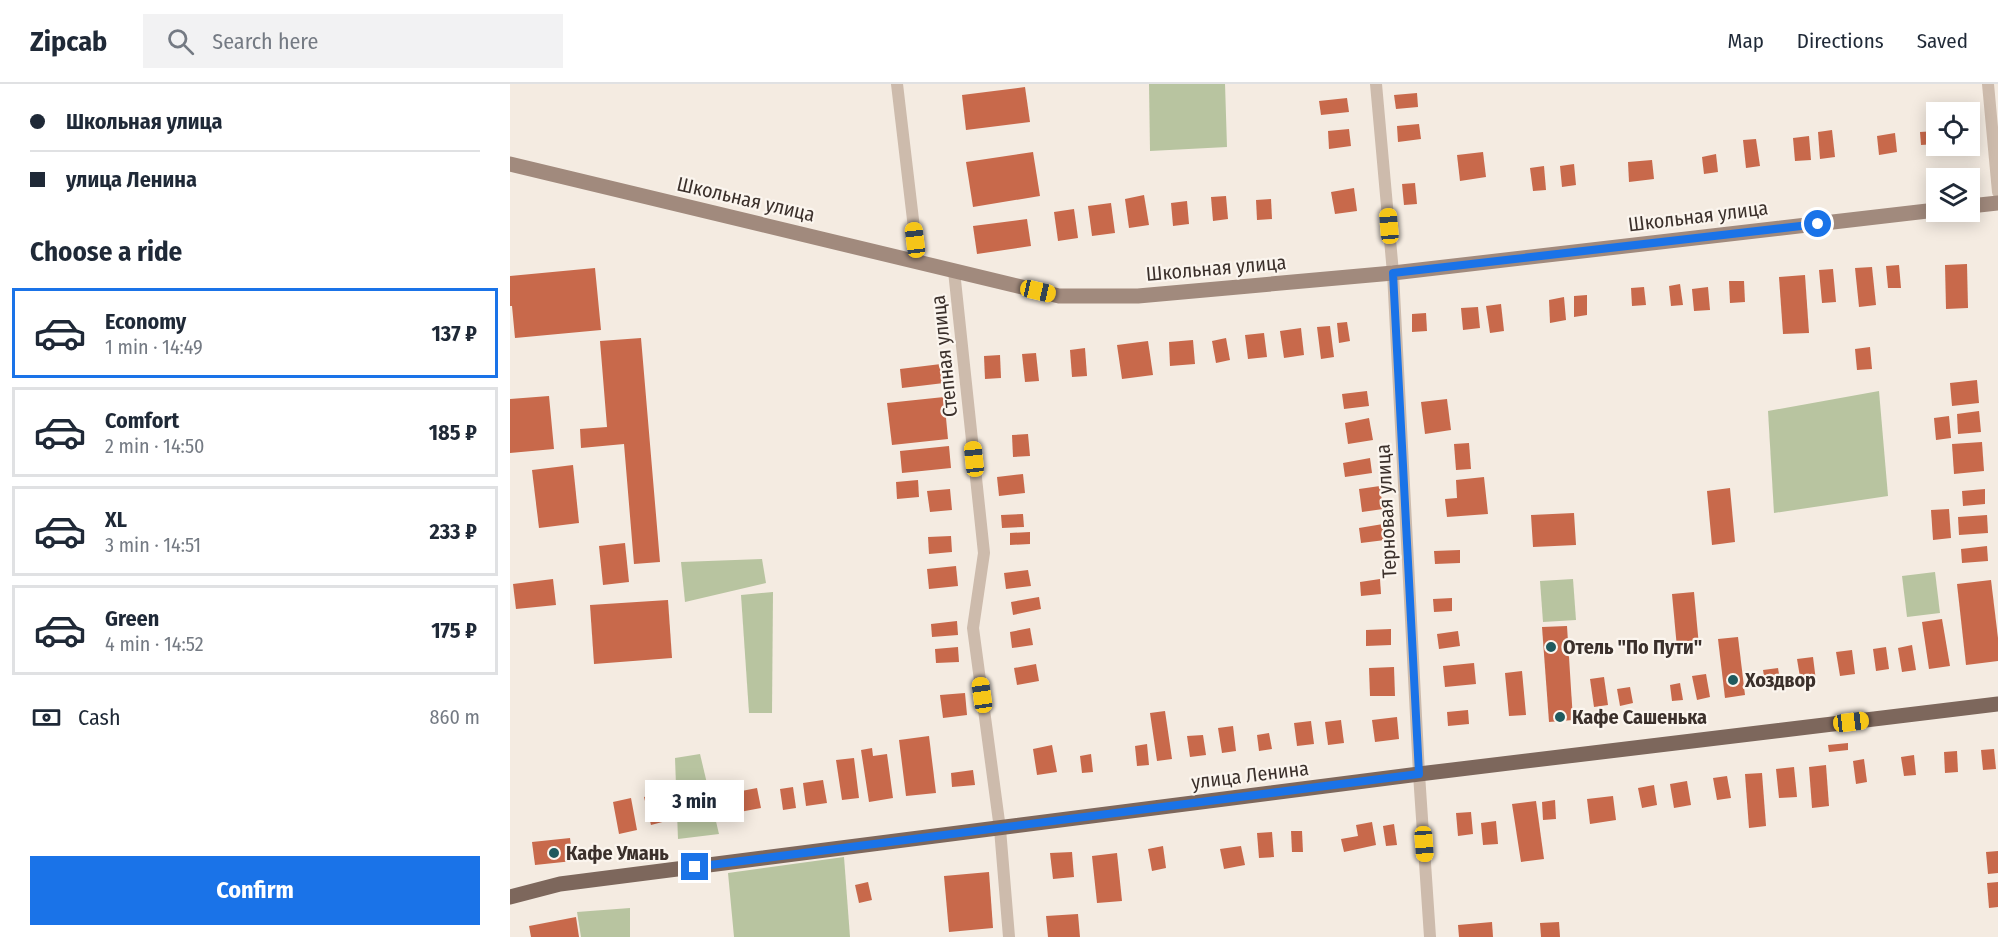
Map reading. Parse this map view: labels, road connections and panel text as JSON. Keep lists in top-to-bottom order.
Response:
{
  "streets": {
    "main road": ["улица Ленина"],
    "street": ["Школьная улица", "Степная улица", "Терновая улица"]
  },
  "crossings": [
    ["Школьная улица", "Степная улица"],
    ["Школьная улица", "Терновая улица"],
    ["Степная улица", "улица Ленина"],
    ["Терновая улица", "улица Ленина"]
  ],
  "places": [
    "Отель \"По Пути\"",
    "Хоздвор",
    "Кафе Сашенька",
    "Кафе Умань"
  ],
  "page": {
    "header": "Zipcab",
    "search": "Search here",
    "nav": ["Map", "Directions", "Saved"],
    "banner": ["Школьная улица", "улица Ленина"],
    "heading": "Choose a ride",
    "list": [
      {
        "name": "Economy",
        "note": "1 min · 14:49",
        "value": "137 ₽"
      },
      {
        "name": "Comfort",
        "note": "2 min · 14:50",
        "value": "185 ₽"
      },
      {
        "name": "XL",
        "note": "3 min · 14:51",
        "value": "233 ₽"
      },
      {
        "name": "Green",
        "note": "4 min · 14:52",
        "value": "175 ₽"
      }
    ],
    "pay": ["Cash", "860 m"],
    "bubble": "3 min",
    "buttons": "Confirm"
  }
}
